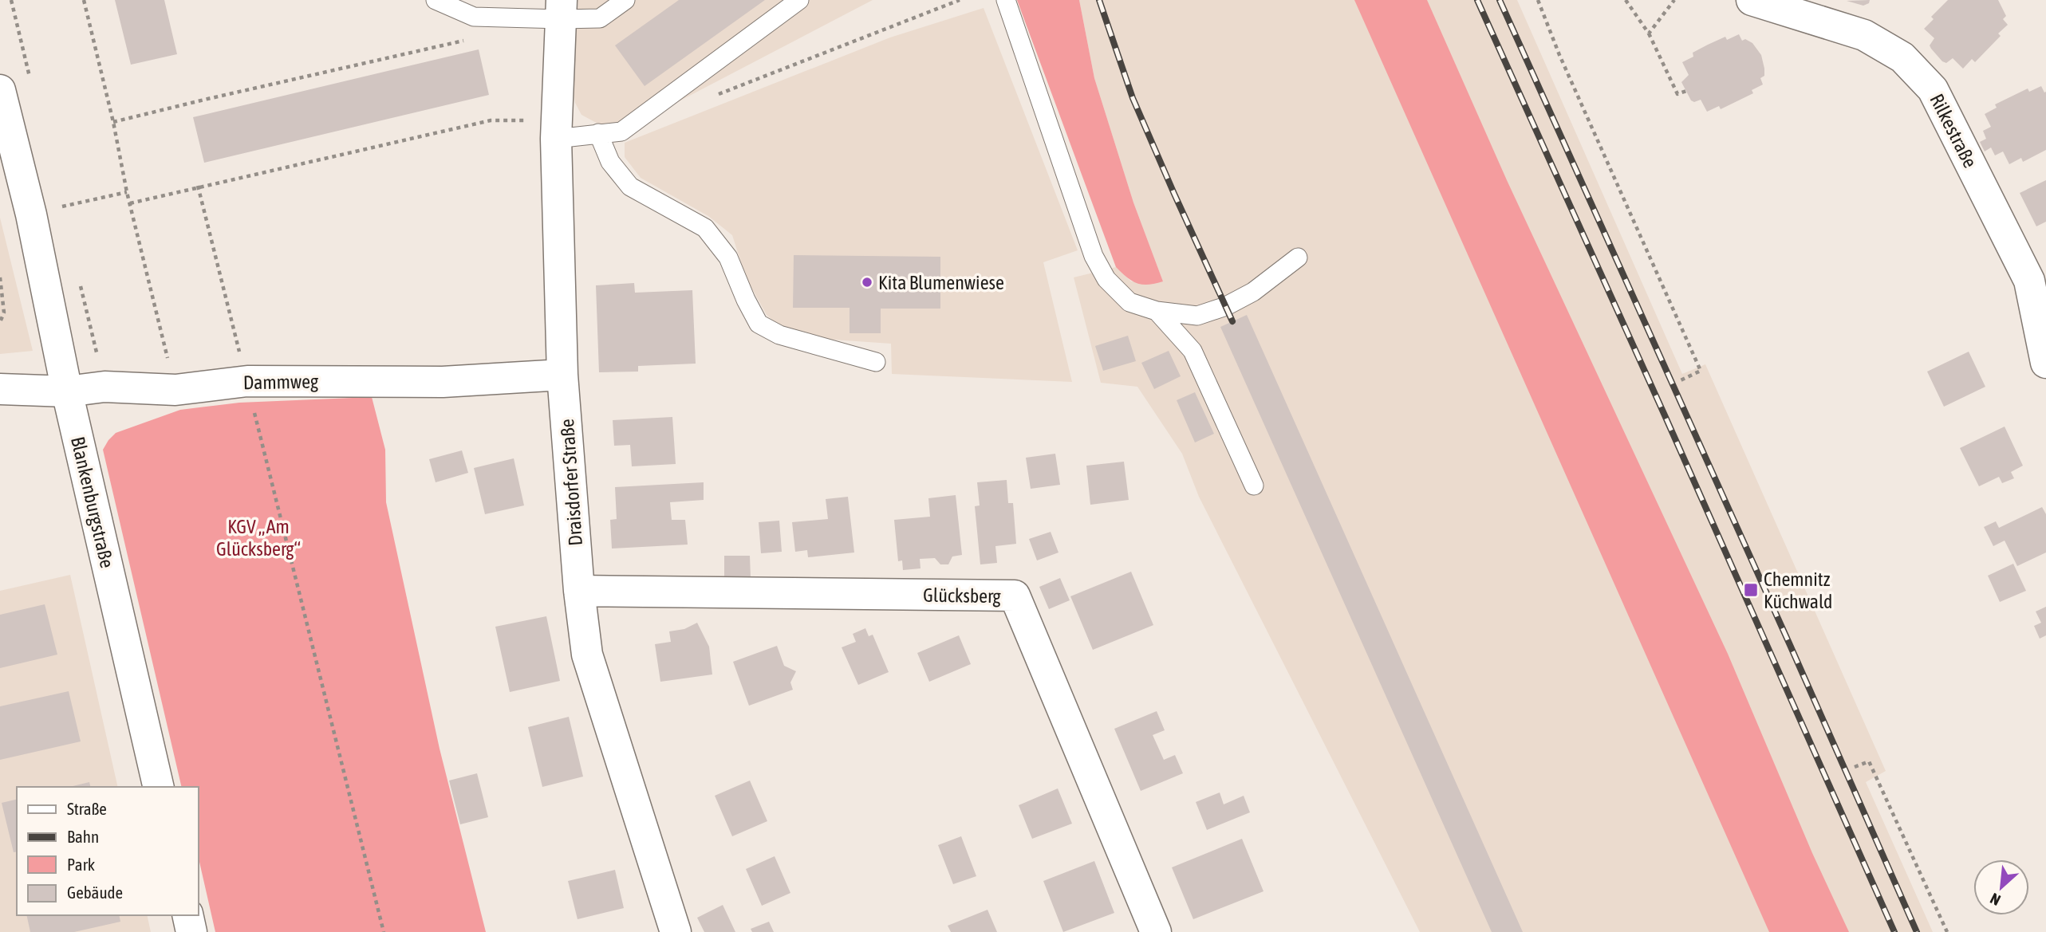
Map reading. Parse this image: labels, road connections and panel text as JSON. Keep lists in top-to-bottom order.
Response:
{
  "streets": {
    "street": [
      "Rilkestraße",
      "Dammweg",
      "Draisdorfer Straße",
      "Blankenburgstraße",
      "Glücksberg"
    ]
  },
  "crossings": [
    ["Dammweg", "Draisdorfer Straße"],
    ["Dammweg", "Blankenburgstraße"],
    ["Draisdorfer Straße", "Glücksberg"]
  ],
  "parks": ["KGV „Am Glücksberg“"],
  "places": {
    "other": ["Kita Blumenwiese"],
    "transit": ["Chemnitz Küchwald"]
  },
  "legend": [
    "Straße",
    "Bahn",
    "Park",
    "Gebäude"
  ],
  "north": "bottom left"
}
